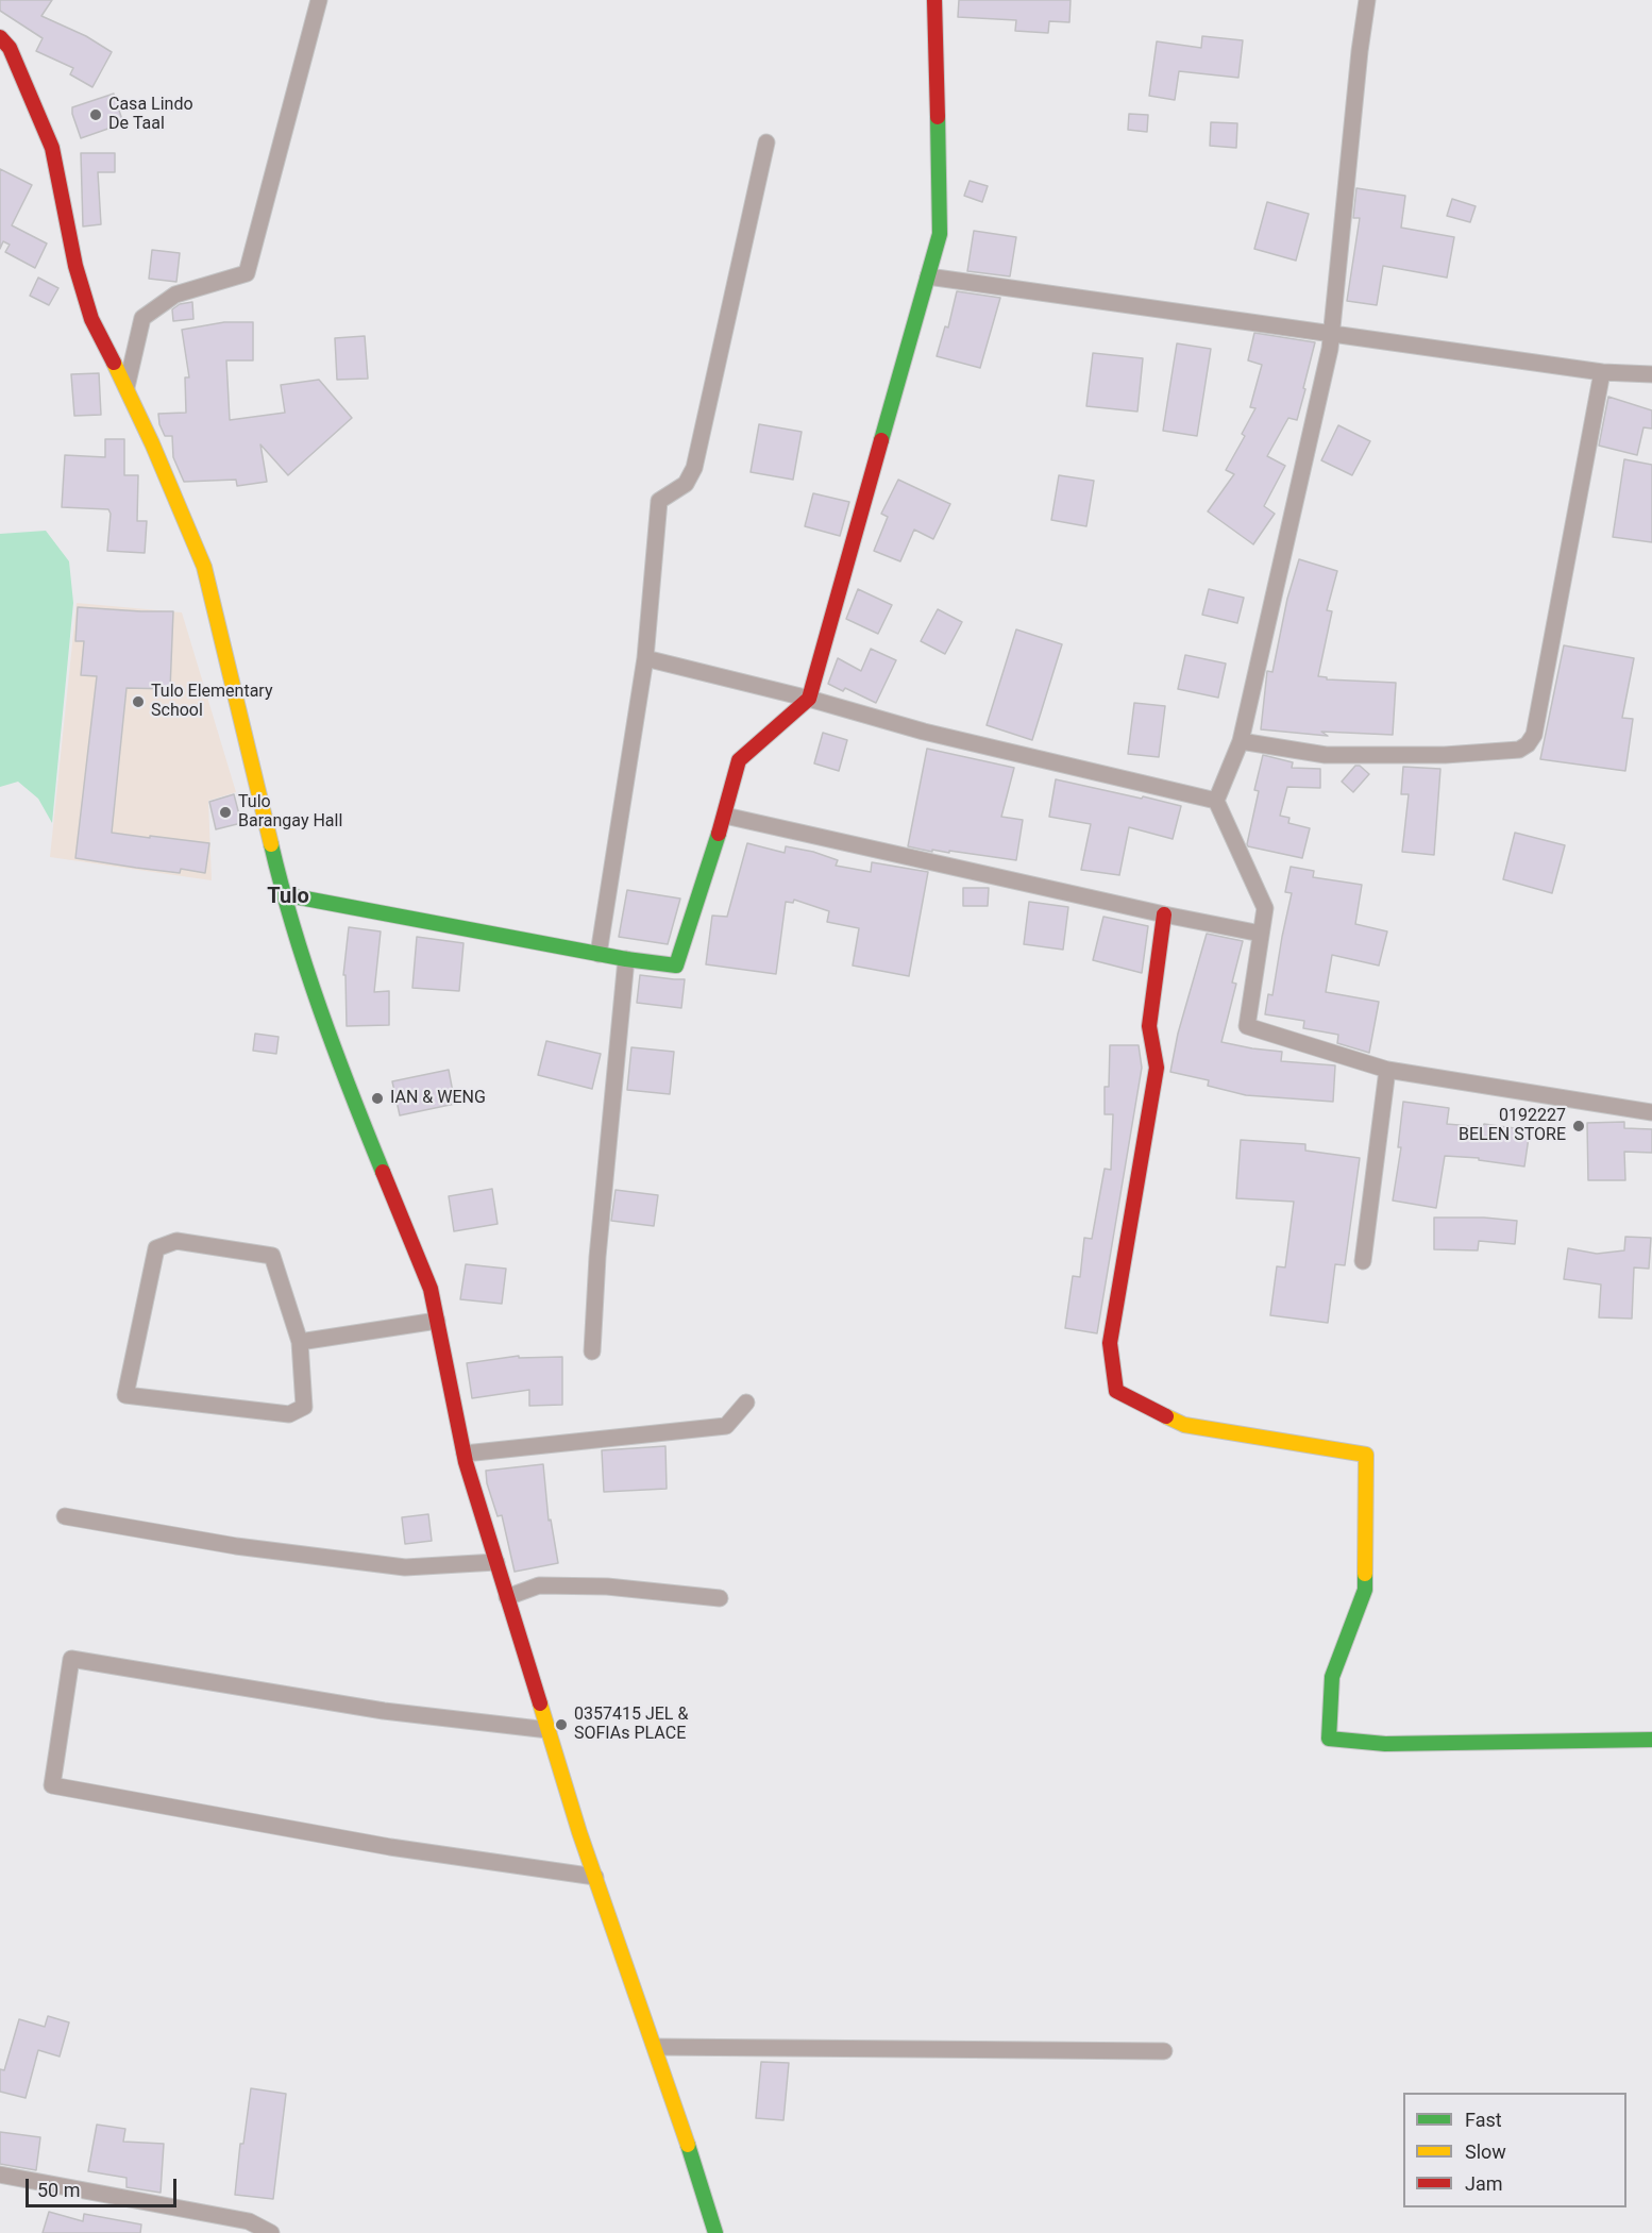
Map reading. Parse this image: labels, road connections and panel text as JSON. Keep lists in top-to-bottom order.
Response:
{
  "districts": ["Tulo"],
  "places": [
    "Casa Lindo De Taal",
    "Tulo Elementary School",
    "Tulo Barangay Hall",
    "IAN & WENG",
    "0192227 BELEN STORE",
    "0357415 JEL & SOFIAs PLACE"
  ],
  "legend": ["Fast", "Slow", "Jam"],
  "scale_bar": "50 m"
}
